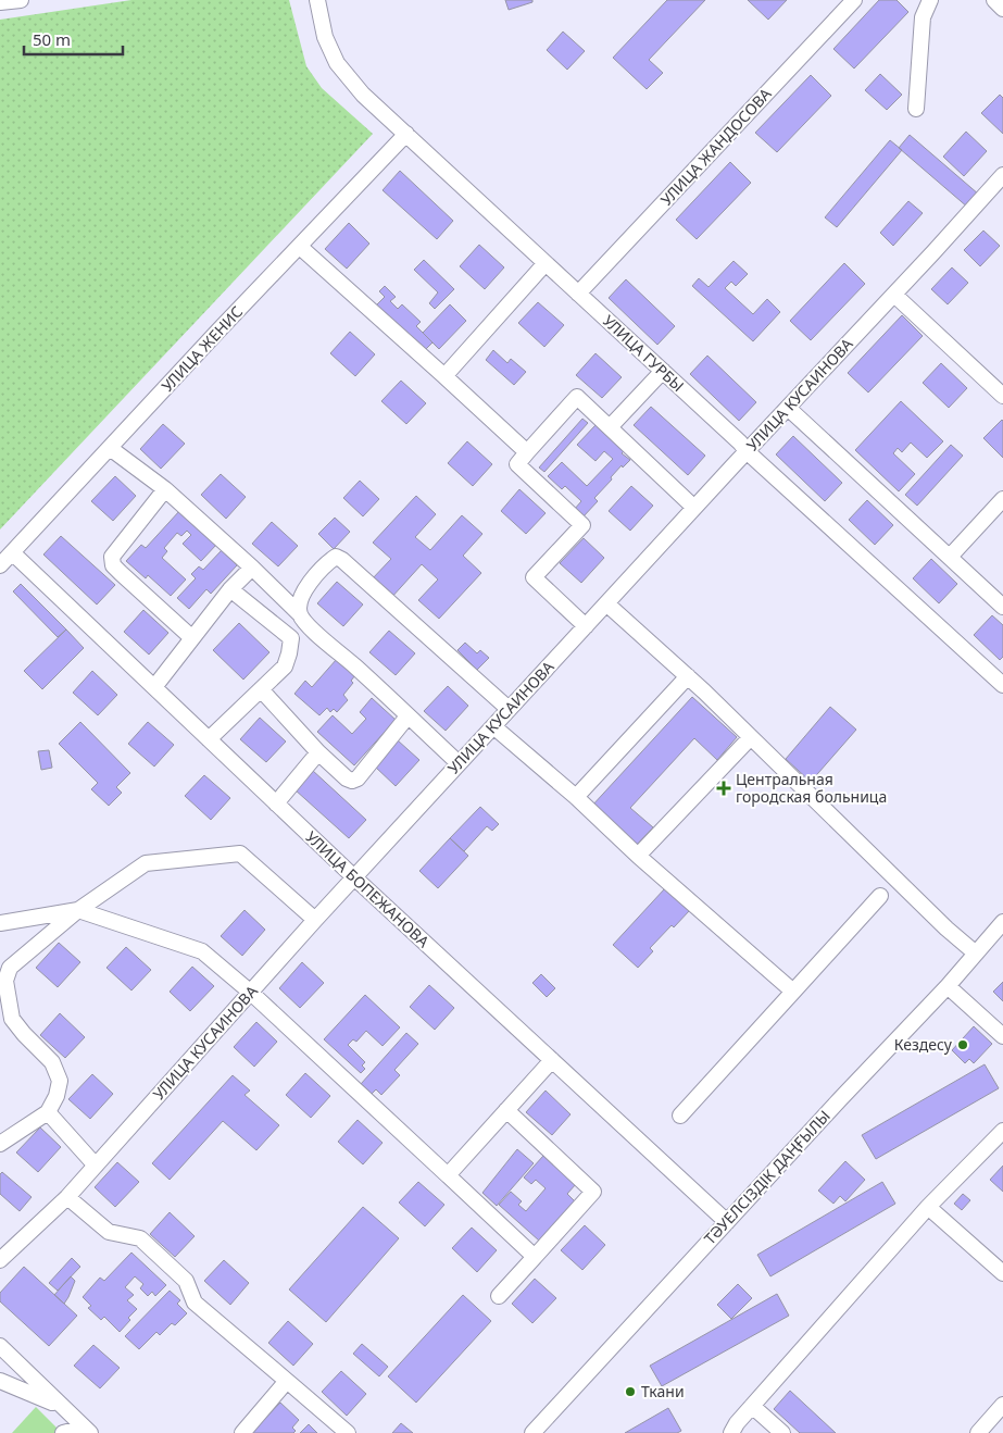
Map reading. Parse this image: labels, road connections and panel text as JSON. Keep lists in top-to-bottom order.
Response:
{
  "streets": {
    "street": [
      "УЛИЦА ЖАНДОСОВА",
      "УЛИЦА ЖЕНИС",
      "УЛИЦА ГУРБЫ",
      "УЛИЦА КУСАИНОВА",
      "УЛИЦА БОПЕЖАНОВА",
      "ТӘУЕЛСІЗДІК ДАҢҒЫЛЫ"
    ]
  },
  "crossings": [
    ["УЛИЦА ЖАНДОСОВА", "УЛИЦА ГУРБЫ"],
    ["УЛИЦА ЖЕНИС", "УЛИЦА ГУРБЫ"],
    ["УЛИЦА ЖЕНИС", "УЛИЦА БОПЕЖАНОВА"],
    ["УЛИЦА ГУРБЫ", "УЛИЦА КУСАИНОВА"],
    ["УЛИЦА КУСАИНОВА", "УЛИЦА БОПЕЖАНОВА"],
    ["УЛИЦА БОПЕЖАНОВА", "ТӘУЕЛСІЗДІК ДАҢҒЫЛЫ"]
  ],
  "places": {
    "health": ["Центральная городская больница"],
    "other": ["Кездесу", "Ткани"]
  },
  "scale_bar": "50 m"
}
